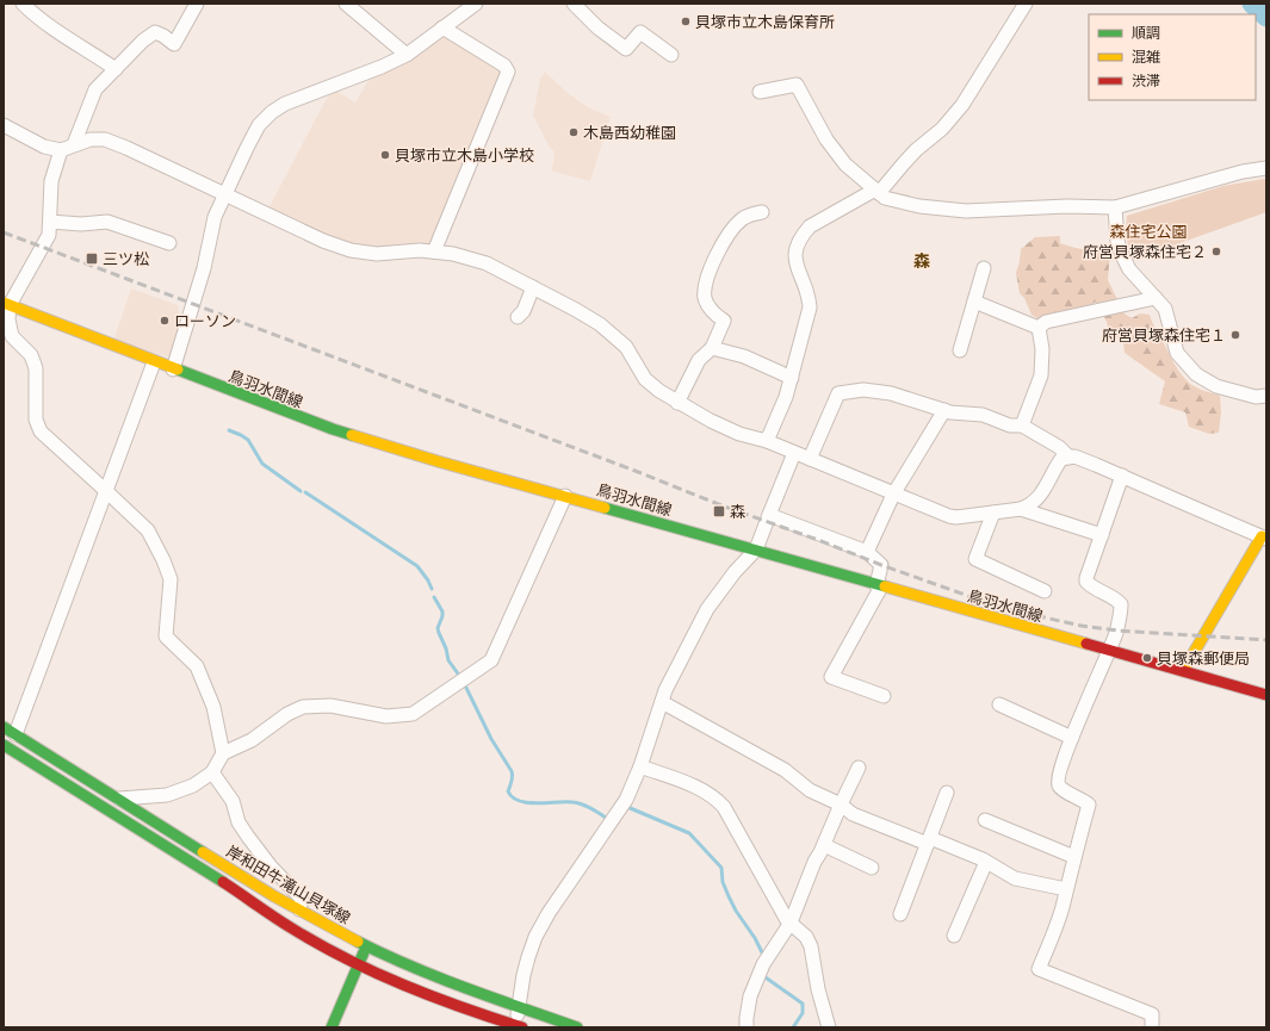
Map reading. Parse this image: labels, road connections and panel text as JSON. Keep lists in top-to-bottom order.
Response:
{
  "streets": {
    "street": ["鳥羽水間線", "岸和田牛滝山貝塚線"]
  },
  "districts": ["森"],
  "parks": ["森住宅公園"],
  "places": {
    "other": [
      "貝塚市立木島保育所",
      "木島西幼稚園",
      "貝塚市立木島小学校",
      "府営貝塚森住宅２",
      "ローソン",
      "府営貝塚森住宅１",
      "貝塚森郵便局"
    ],
    "transit": ["三ツ松", "森"]
  },
  "legend": ["順調", "混雑", "渋滞"]
}
